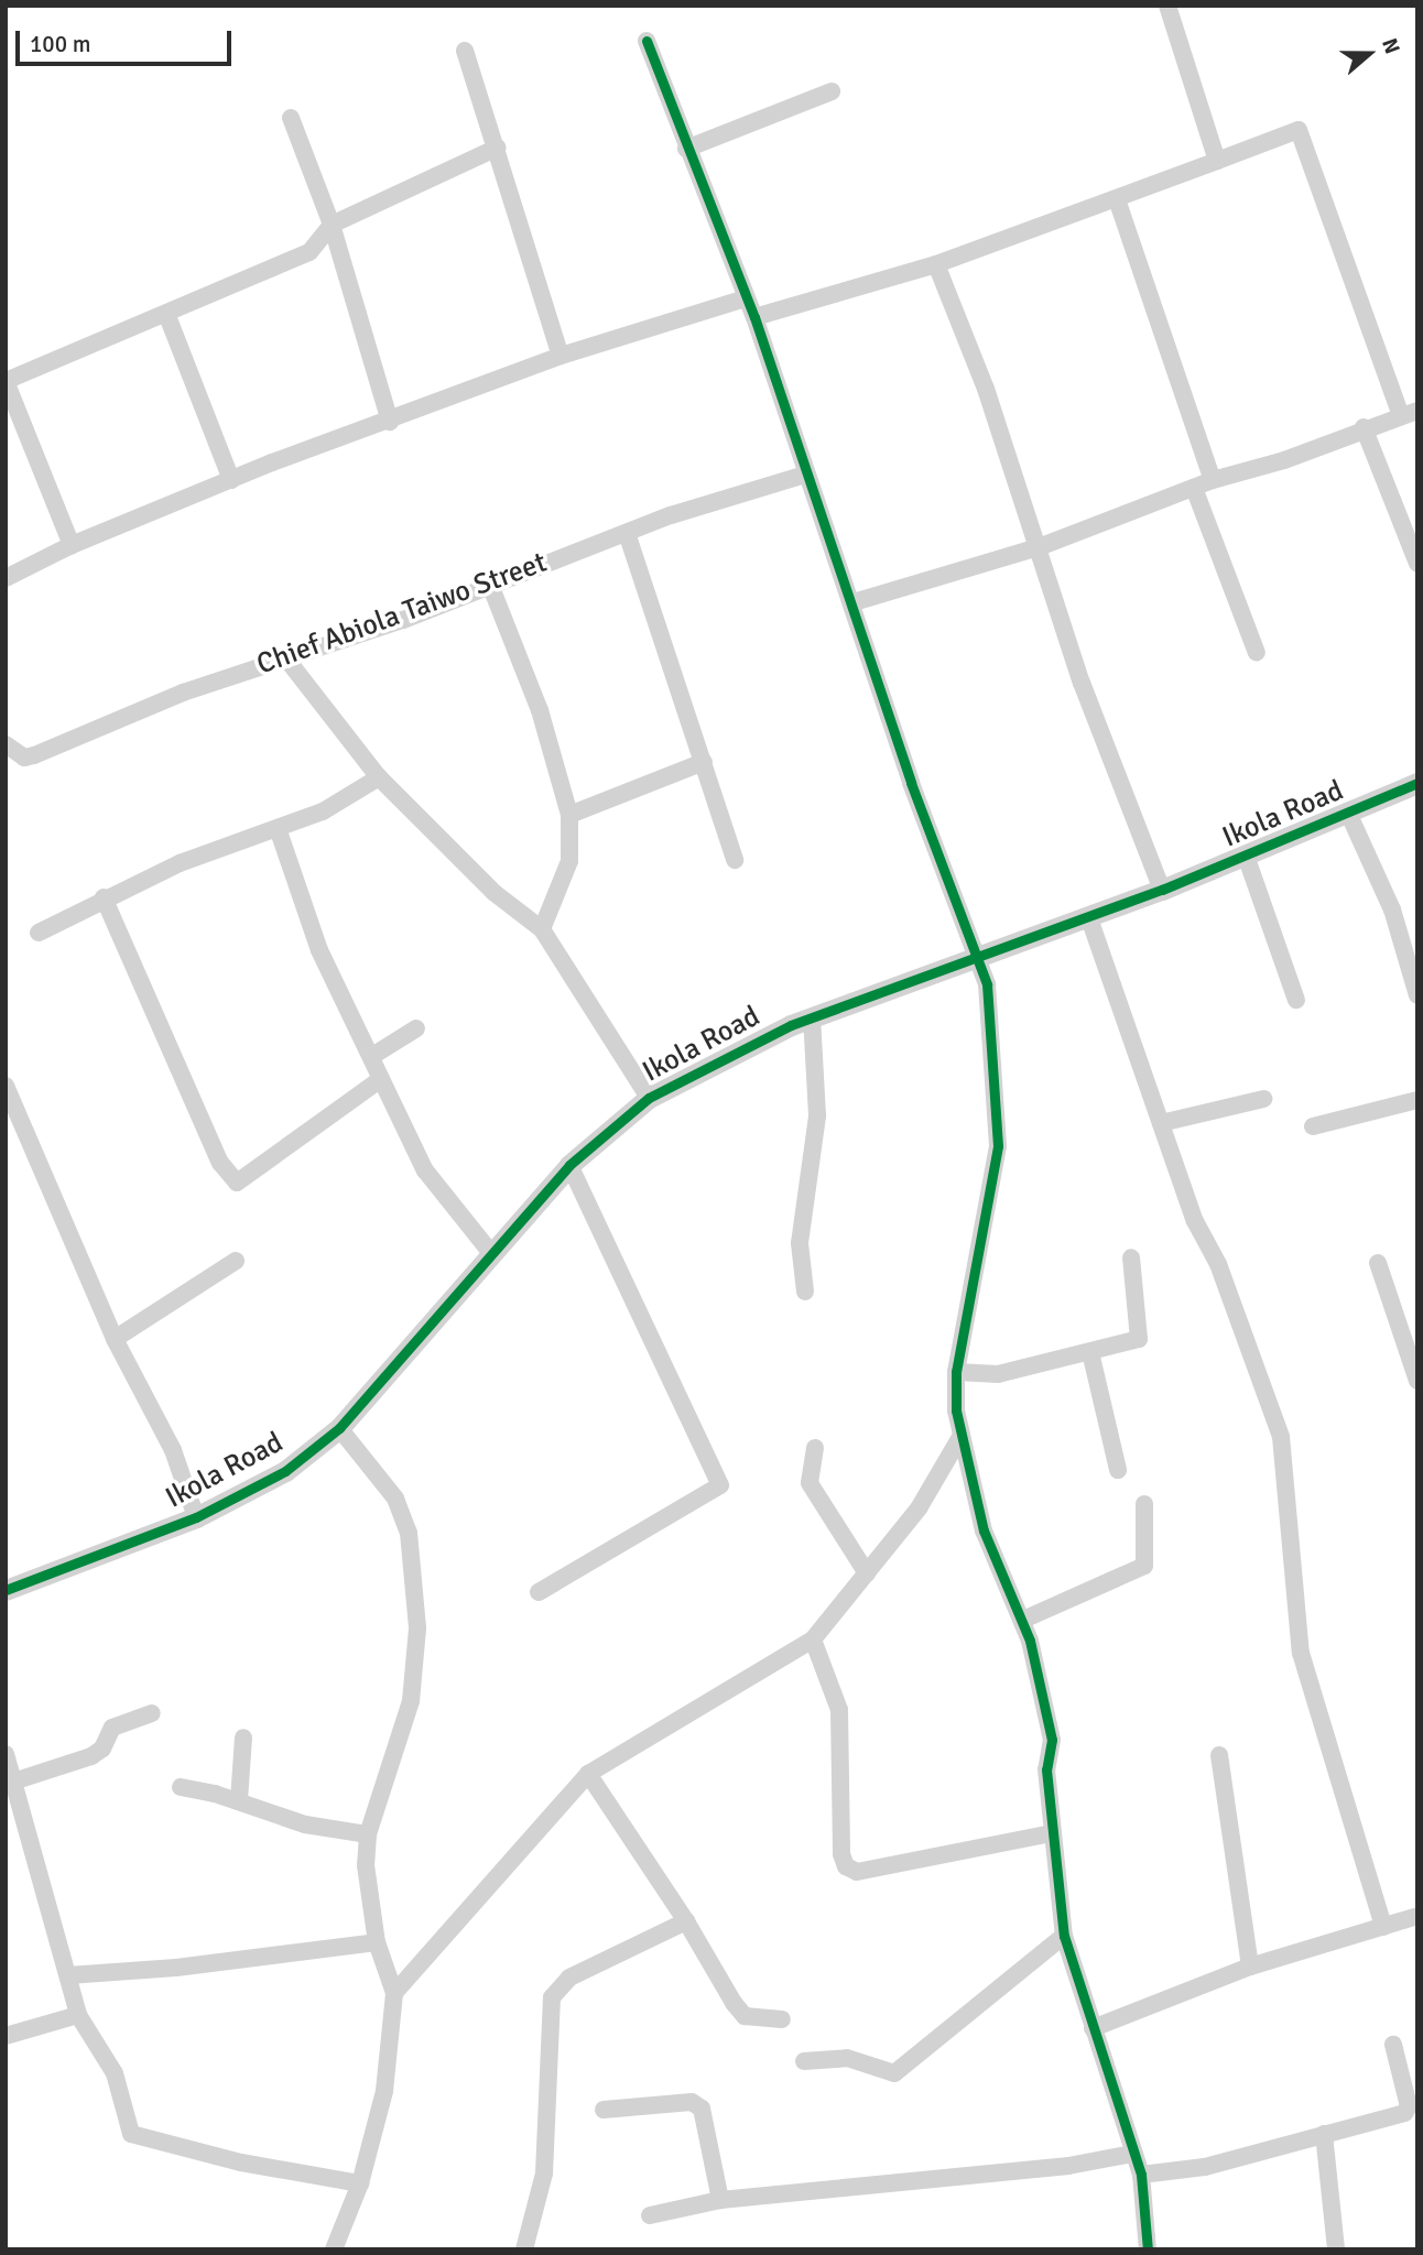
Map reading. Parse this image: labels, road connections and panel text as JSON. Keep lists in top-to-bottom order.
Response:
{
  "streets": {
    "street": ["Chief Abiola Taiwo Street", "Ikola Road"]
  },
  "scale_bar": "100 m",
  "north": "right"
}
